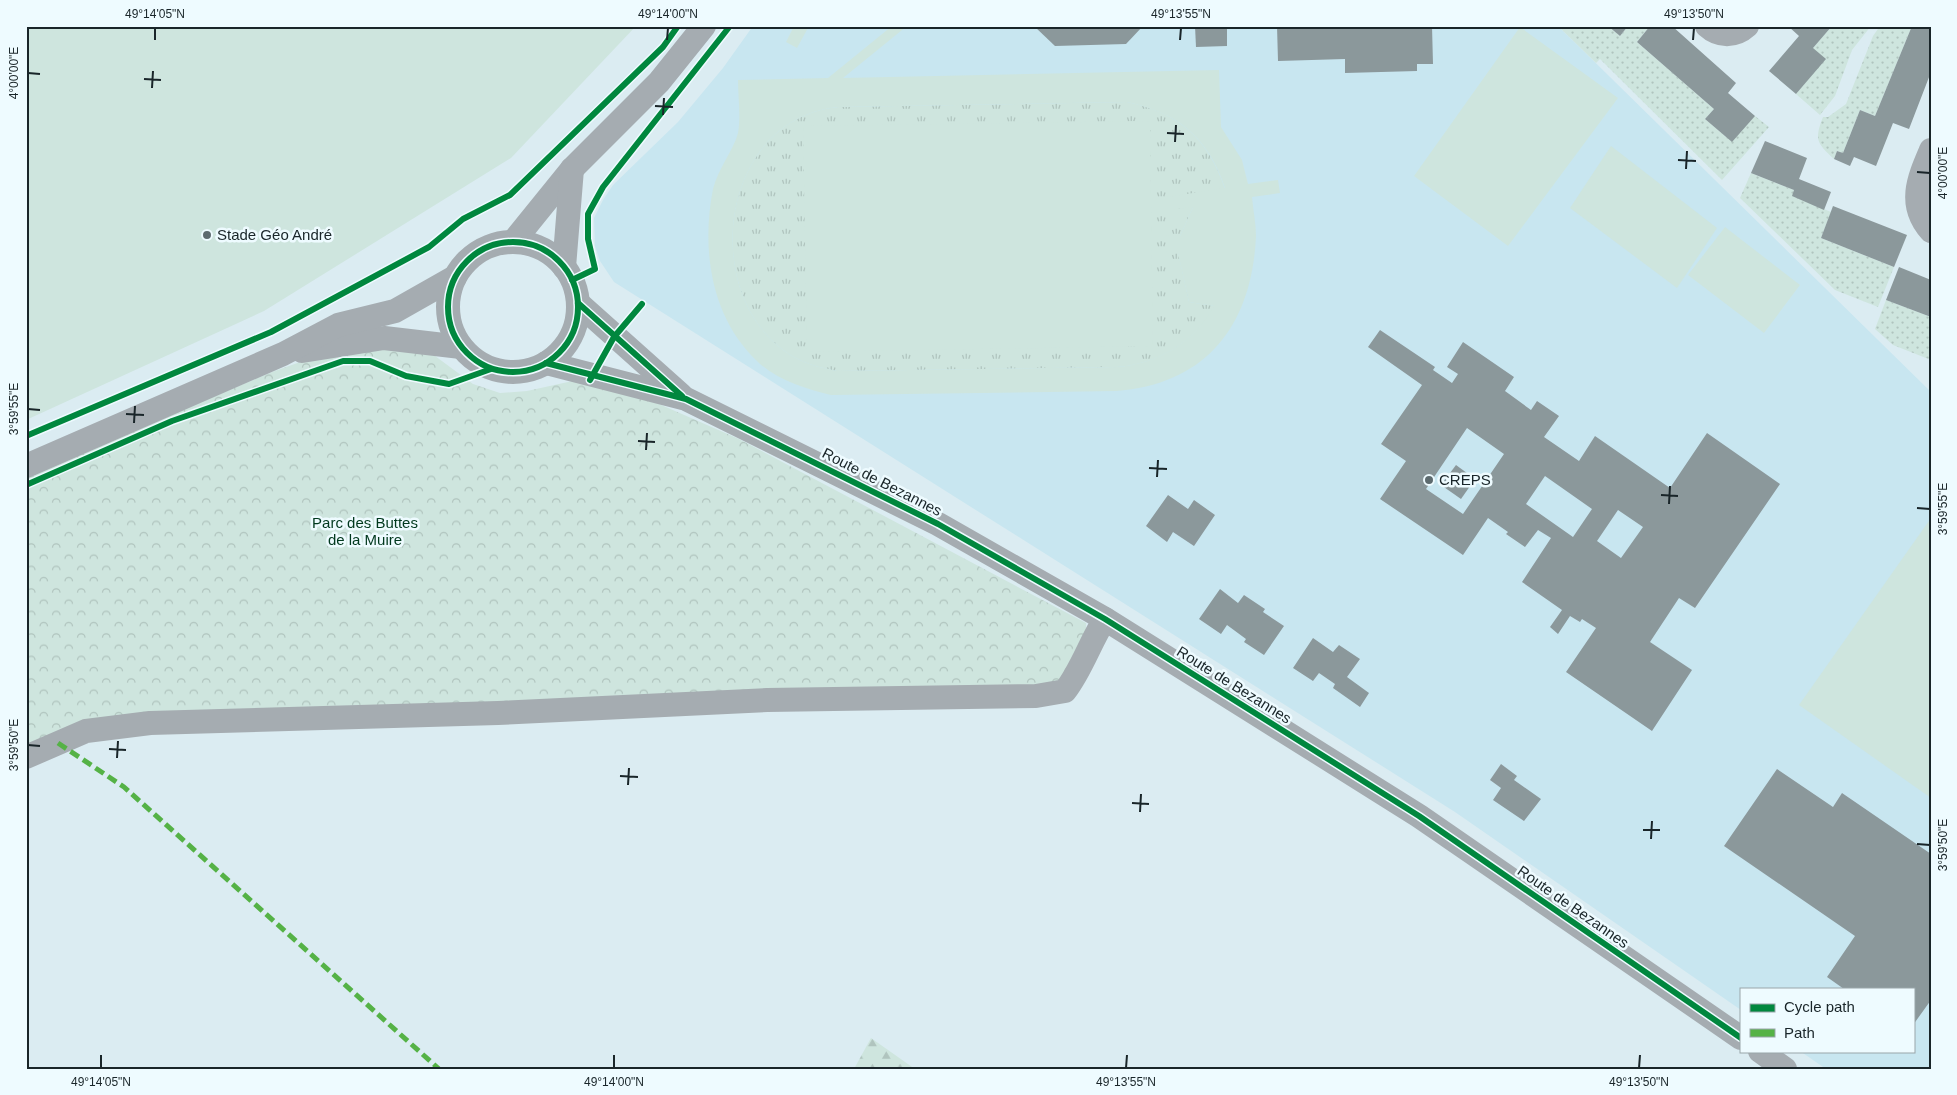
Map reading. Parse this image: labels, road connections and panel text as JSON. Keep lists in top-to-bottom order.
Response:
{
  "streets": {
    "street": ["Route de Bezannes"]
  },
  "parks": ["Parc des Buttes de la Muire"],
  "places": ["Stade Géo André", "CREPS"],
  "legend": ["Cycle path", "Path"],
  "coordinates": [
    "49°14'05\"N",
    "49°14'00\"N",
    "49°13'55\"N",
    "49°13'50\"N",
    "4°00'00\"E",
    "3°59'55\"E",
    "3°59'50\"E"
  ]
}
